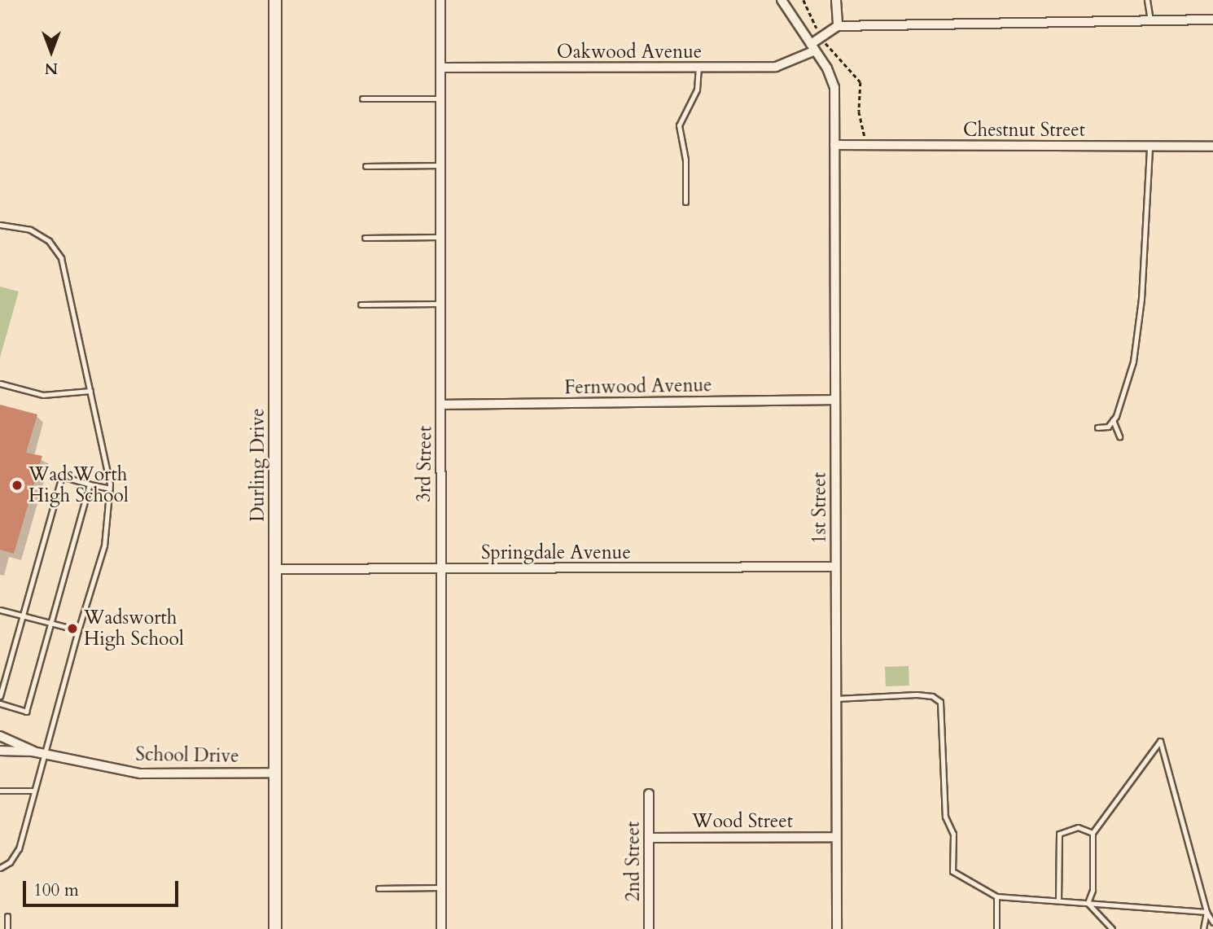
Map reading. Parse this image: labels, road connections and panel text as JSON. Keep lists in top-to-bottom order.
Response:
{
  "streets": {
    "street": [
      "Oakwood Avenue",
      "Chestnut Street",
      "Fernwood Avenue",
      "3rd Street",
      "Durling Drive",
      "1st Street",
      "Springdale Avenue",
      "School Drive",
      "Wood Street",
      "2nd Street"
    ]
  },
  "crossings": [
    ["Oakwood Avenue", "3rd Street"],
    ["Oakwood Avenue", "1st Street"],
    ["Chestnut Street", "1st Street"],
    ["Fernwood Avenue", "3rd Street"],
    ["Fernwood Avenue", "1st Street"],
    ["3rd Street", "Springdale Avenue"],
    ["Durling Drive", "Springdale Avenue"],
    ["Durling Drive", "School Drive"],
    ["1st Street", "Springdale Avenue"],
    ["1st Street", "Wood Street"],
    ["Wood Street", "2nd Street"]
  ],
  "places": ["WadsWorth High School", "Wadsworth High School"],
  "scale_bar": "100 m",
  "north": "bottom"
}
